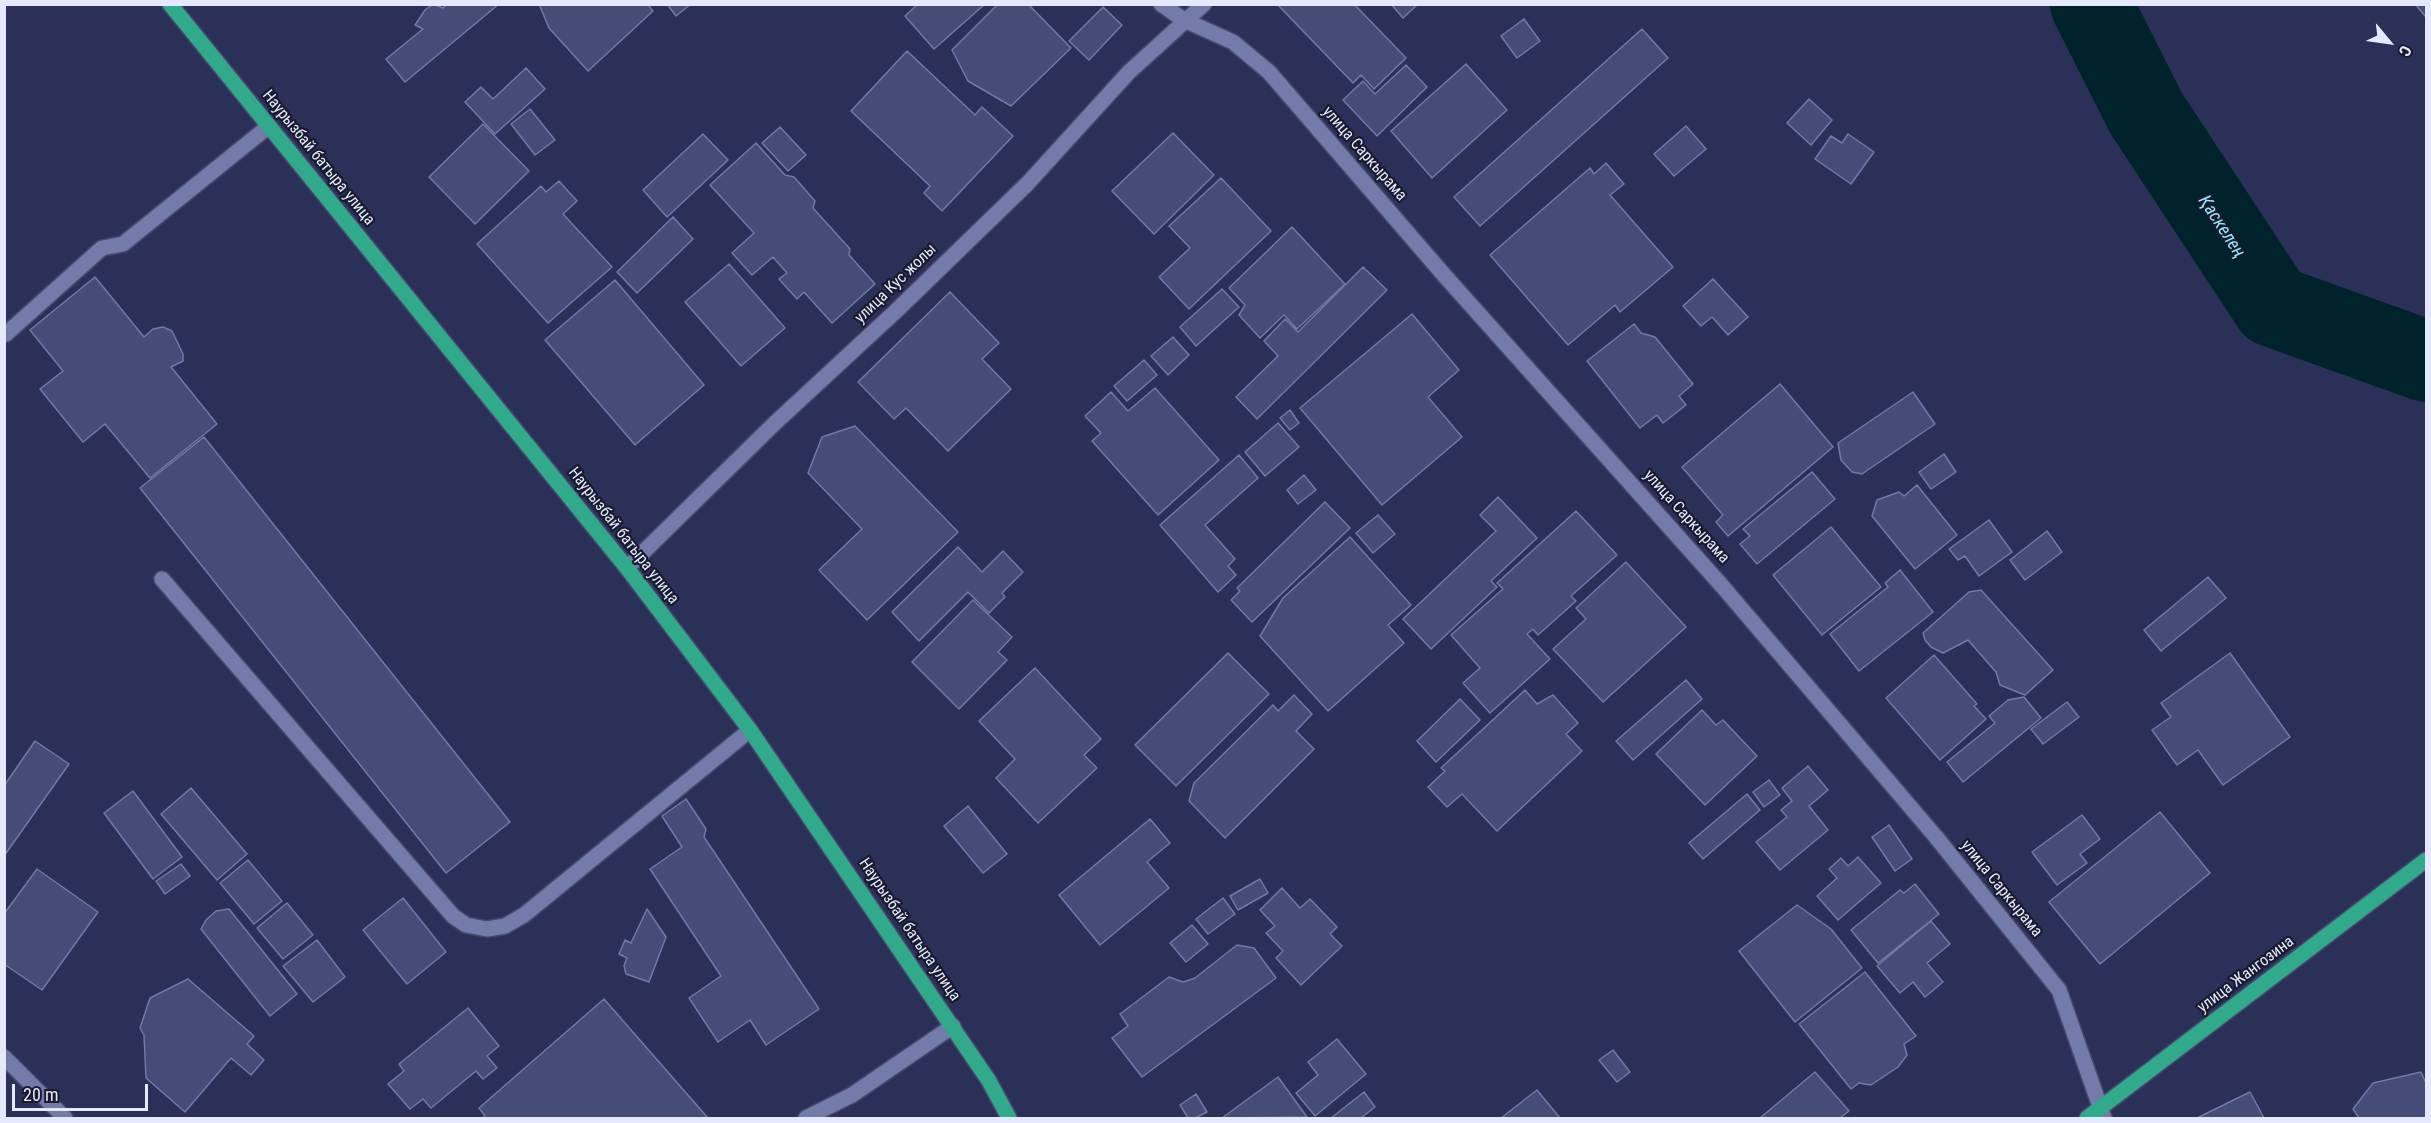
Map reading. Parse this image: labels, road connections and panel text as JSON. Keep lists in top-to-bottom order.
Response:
{
  "streets": {
    "main road": ["Наурызбай батыра улица", "улица Жангозина"],
    "street": ["улица Саркырама", "улица Кус жолы"]
  },
  "crossings": [
    ["улица Саркырама", "улица Кус жолы"],
    ["улица Саркырама", "улица Жангозина"],
    ["Наурызбай батыра улица", "улица Кус жолы"]
  ],
  "water": ["Қаскелең"],
  "scale_bar": "20 m",
  "north": "bottom right"
}
